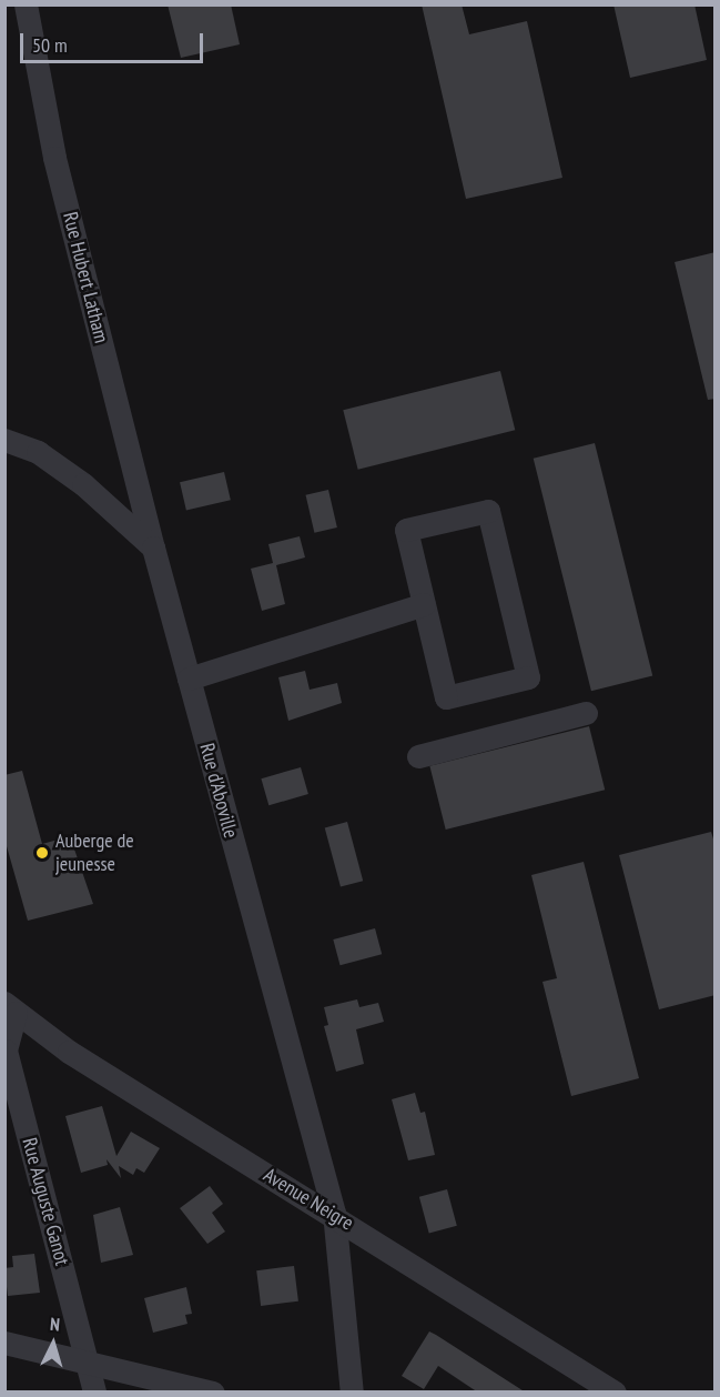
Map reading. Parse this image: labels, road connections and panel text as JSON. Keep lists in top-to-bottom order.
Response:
{
  "streets": {
    "street": [
      "Rue Hubert Latham",
      "Rue d'Aboville",
      "Avenue Neigre",
      "Rue Auguste Ganot"
    ]
  },
  "crossings": [
    ["Rue Hubert Latham", "Rue d'Aboville"],
    ["Rue d'Aboville", "Avenue Neigre"],
    ["Avenue Neigre", "Rue Auguste Ganot"]
  ],
  "places": ["Auberge de jeunesse"],
  "scale_bar": "50 m",
  "north": "top"
}
